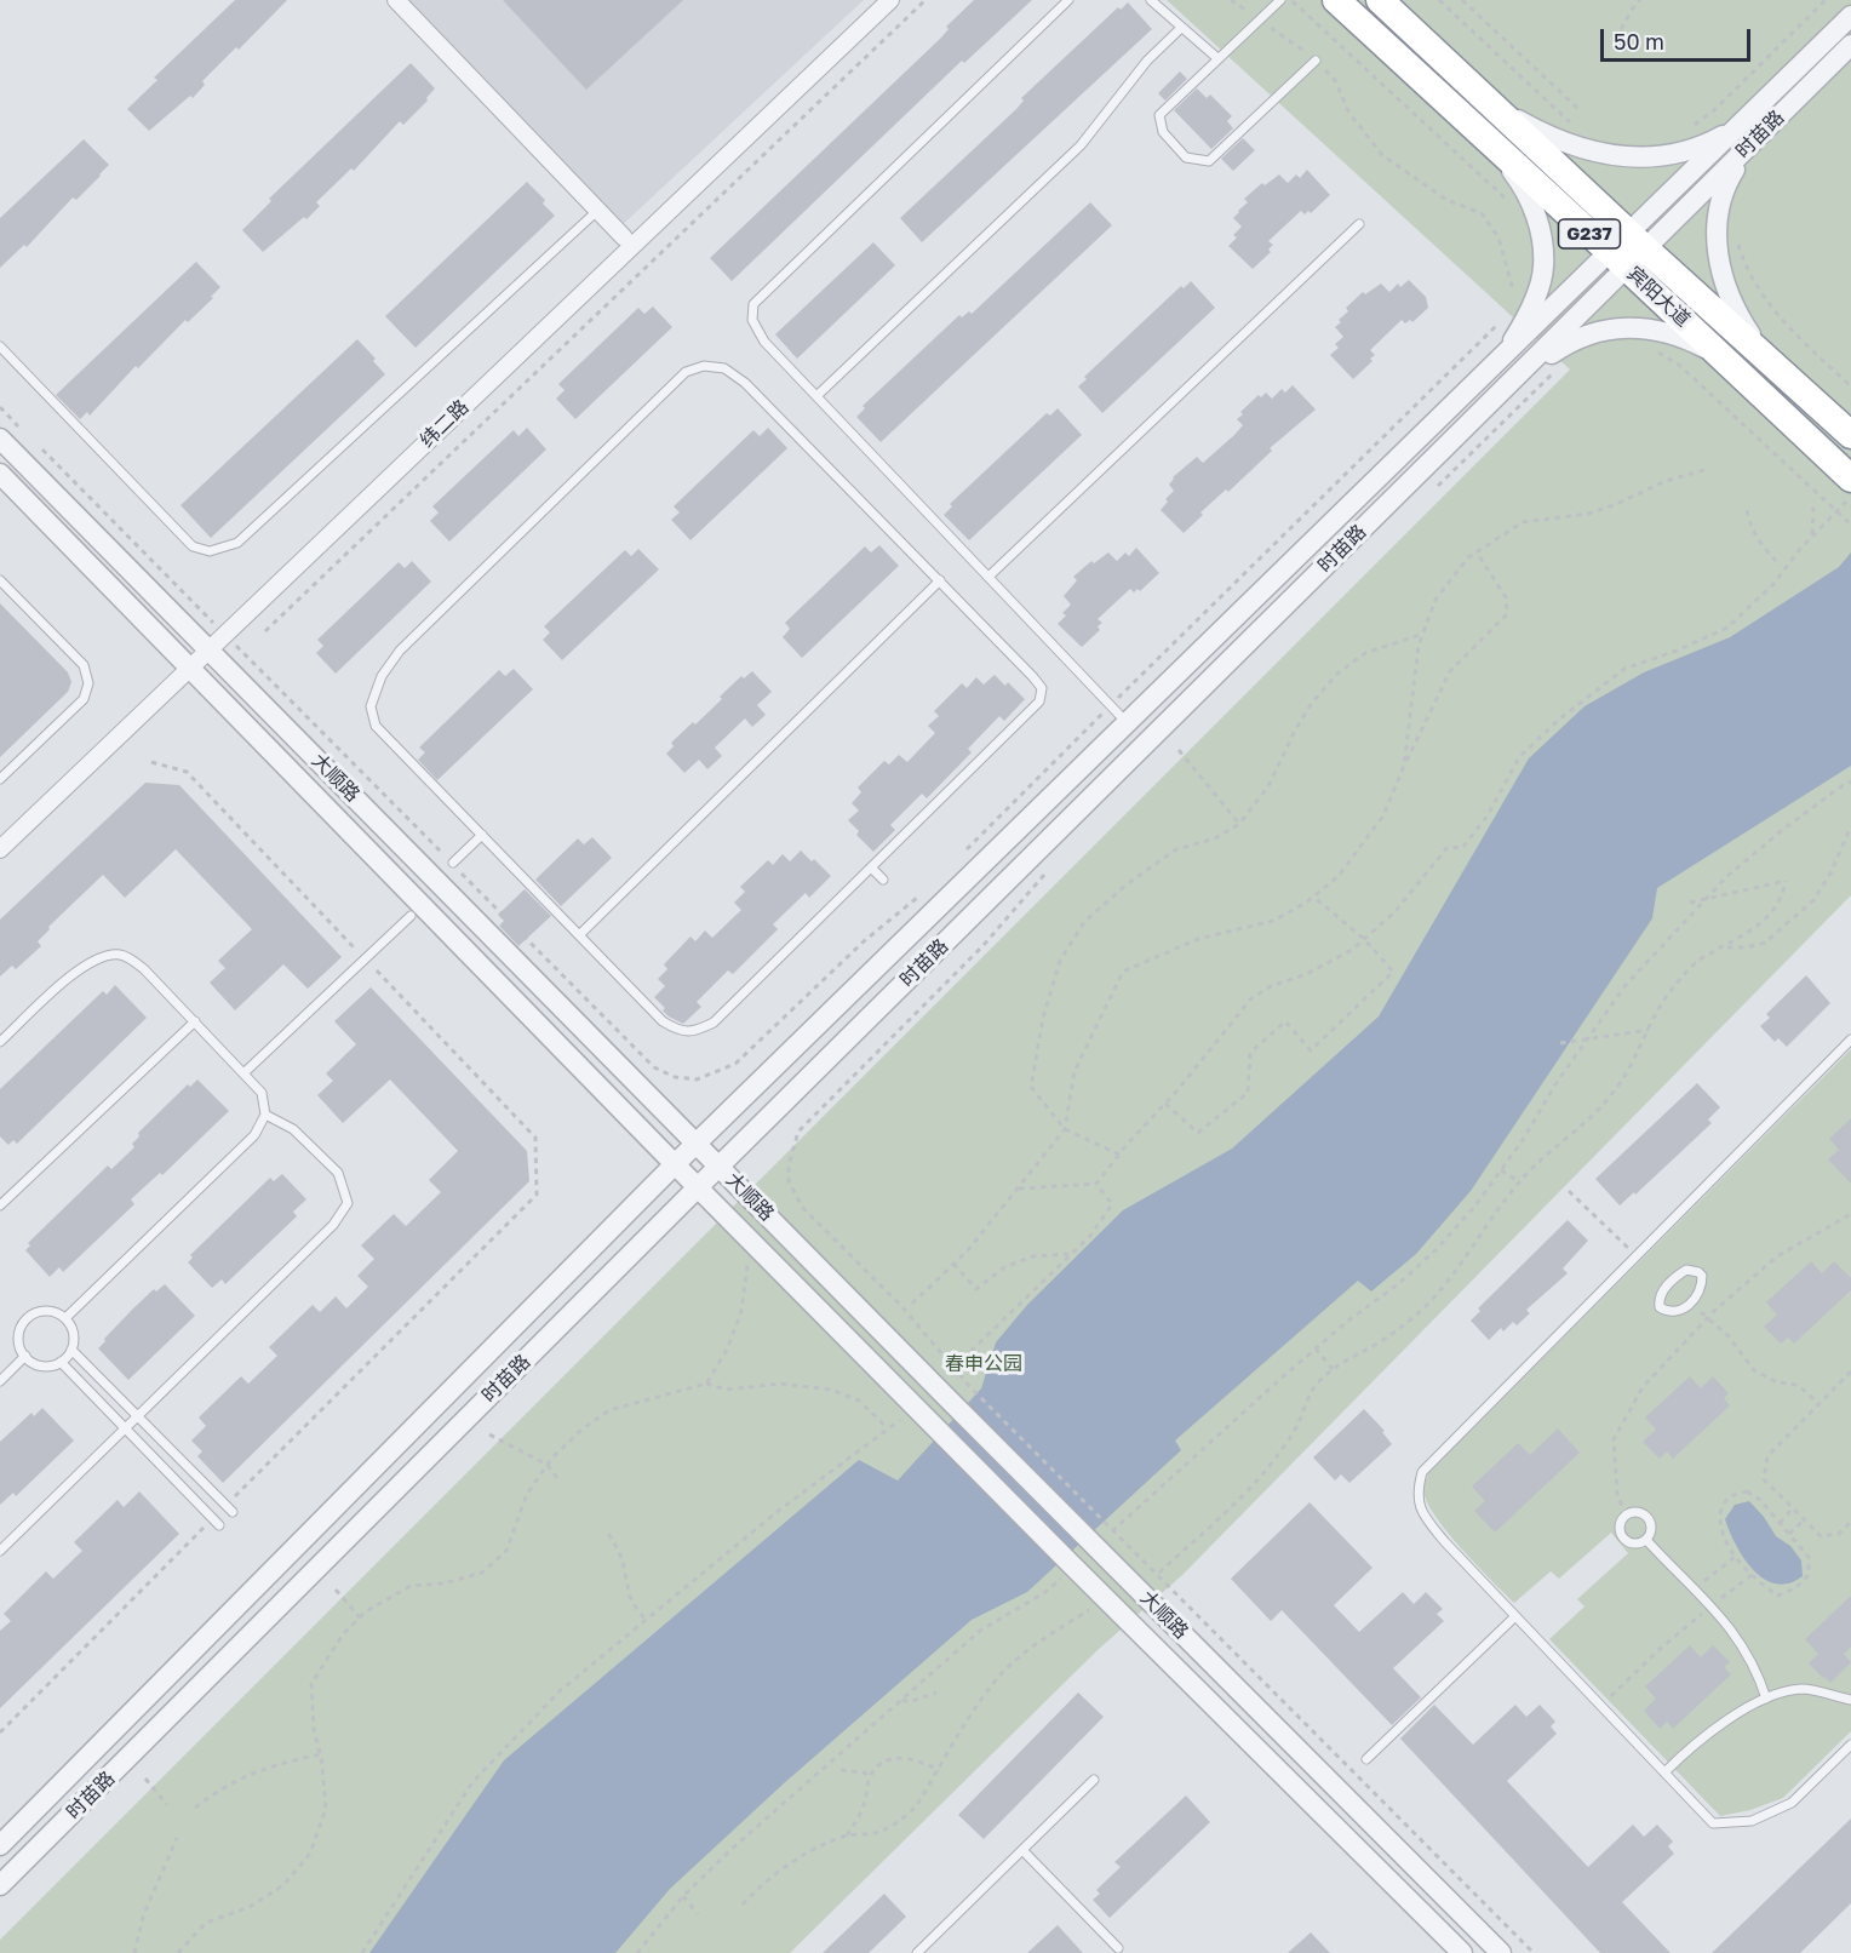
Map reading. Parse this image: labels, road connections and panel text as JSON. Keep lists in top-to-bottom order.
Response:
{
  "streets": {
    "highway": ["G237", "宾阳大道"],
    "street": ["时苗路", "纬二路", "大顺路"]
  },
  "crossings": [
    ["时苗路", "宾阳大道"],
    ["时苗路", "大顺路"],
    ["纬二路", "大顺路"]
  ],
  "parks": ["春申公园"],
  "scale_bar": "50 m"
}
